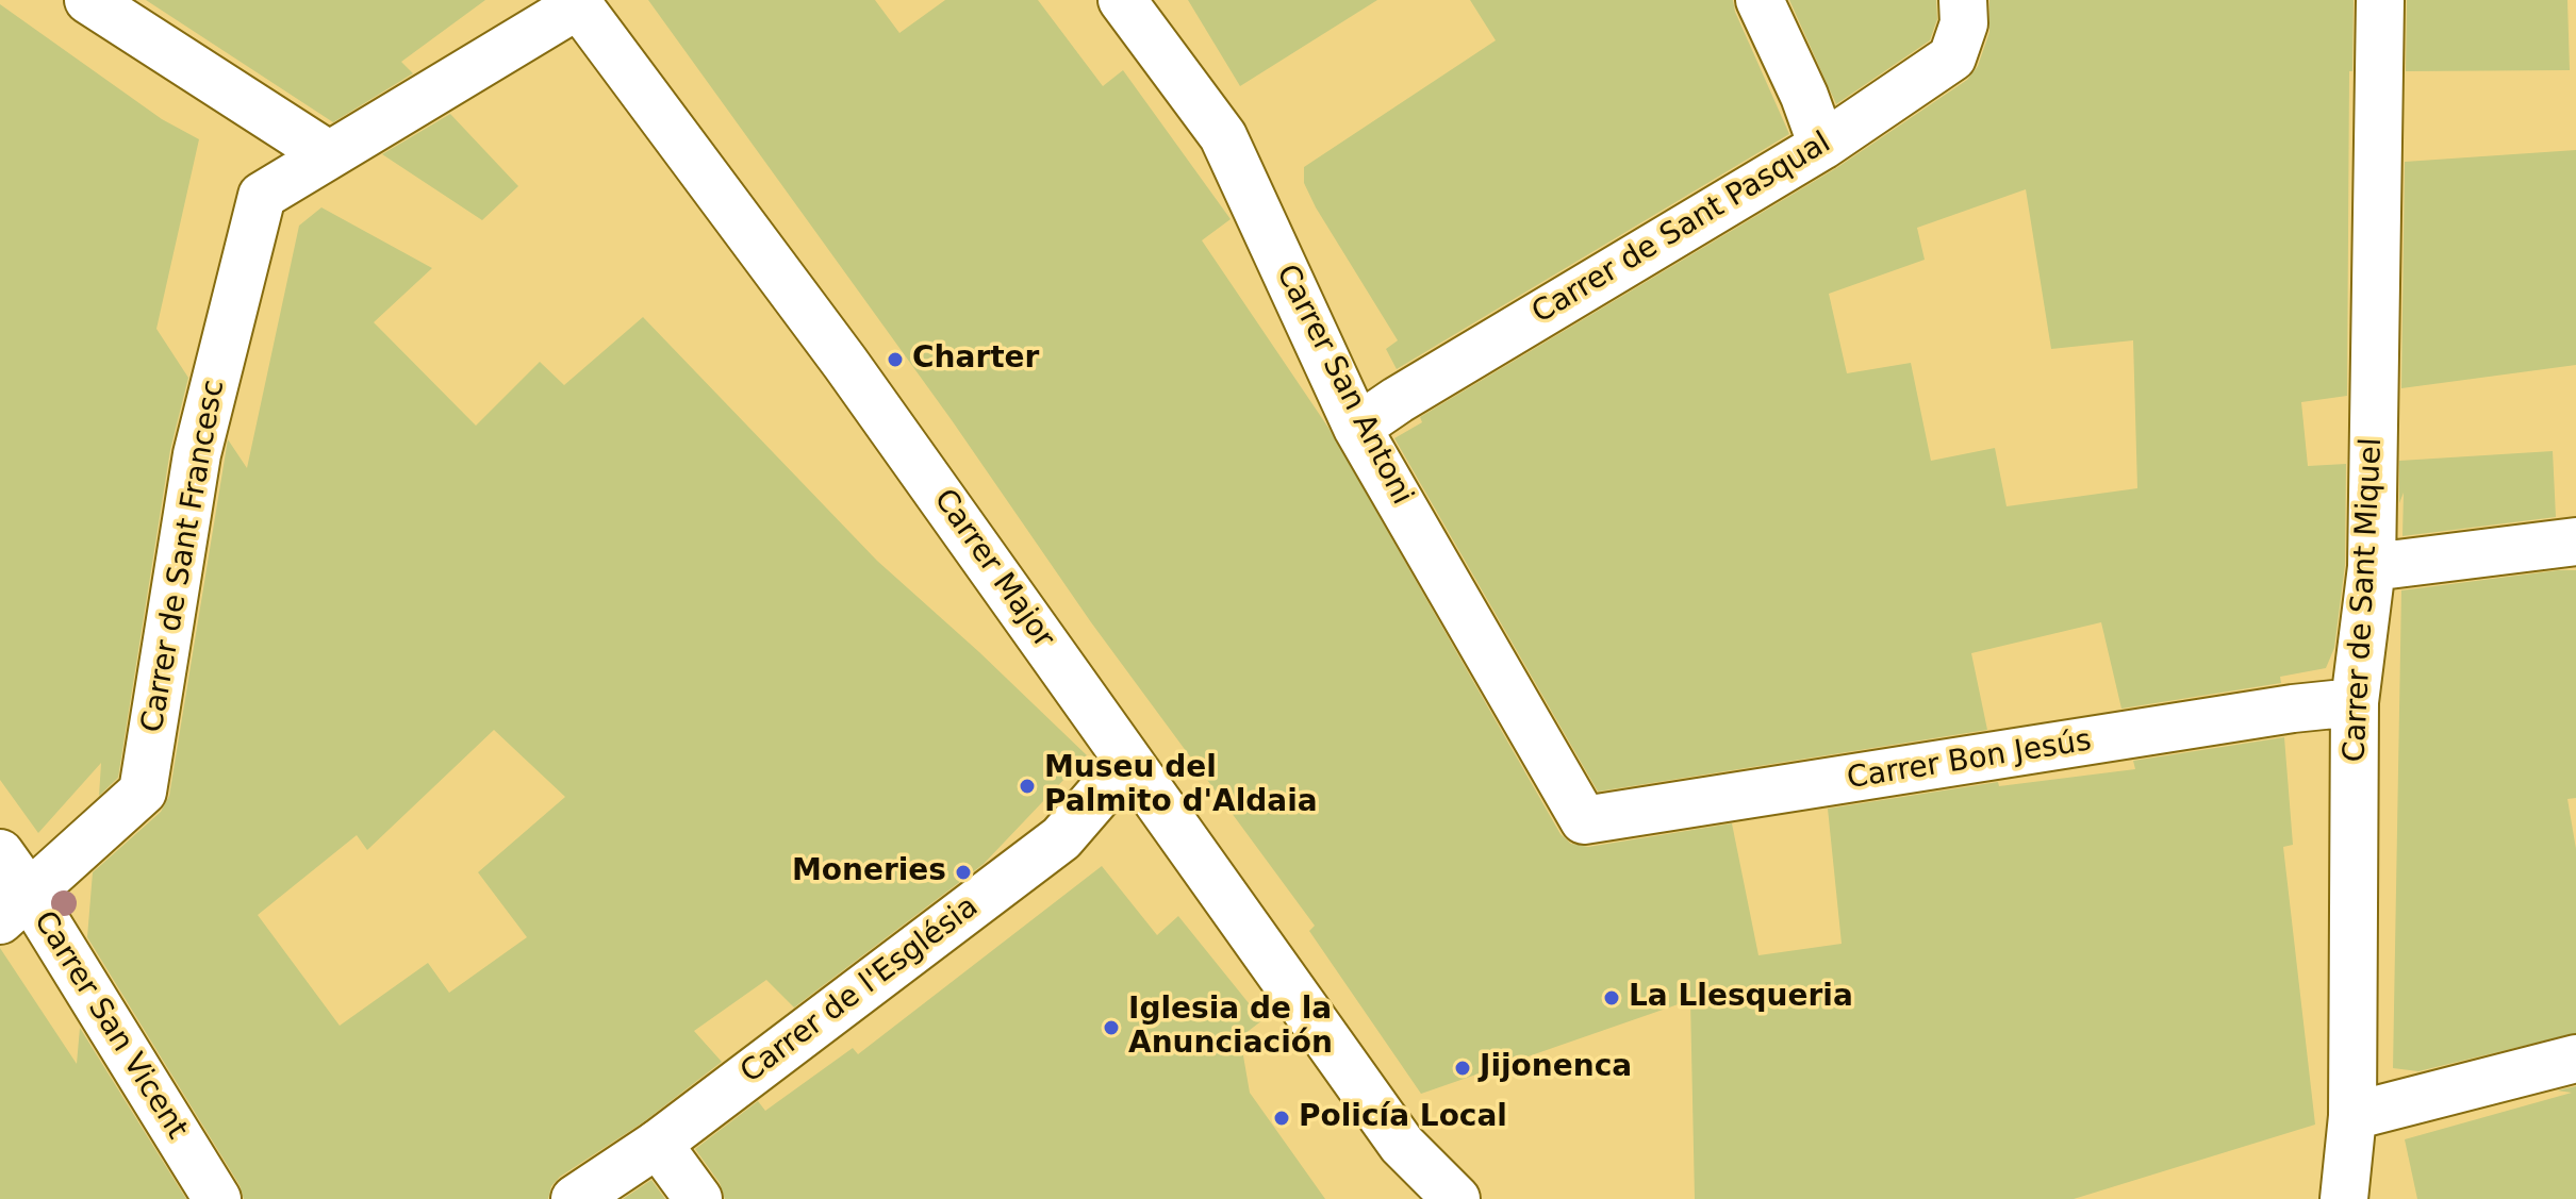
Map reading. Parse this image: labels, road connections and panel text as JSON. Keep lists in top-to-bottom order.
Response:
{
  "streets": {
    "street": [
      "Carrer de Sant Pasqual",
      "Carrer San Antoni",
      "Carrer de Sant Francesc",
      "Carrer Major",
      "Carrer de Sant Miquel",
      "Carrer Bon Jesús",
      "Carrer de l'Església",
      "Carrer San Vicent"
    ]
  },
  "crossings": [
    ["Carrer de Sant Pasqual", "Carrer San Antoni"],
    ["Carrer San Antoni", "Carrer Bon Jesús"],
    ["Carrer de Sant Francesc", "Carrer Major"],
    ["Carrer de Sant Francesc", "Carrer San Vicent"],
    ["Carrer Major", "Carrer de l'Església"],
    ["Carrer de Sant Miquel", "Carrer Bon Jesús"]
  ],
  "places": [
    "Charter",
    "Museu del Palmito d'Aldaia",
    "Moneries",
    "La Llesqueria",
    "Iglesia de la Anunciación",
    "Jijonenca",
    "Policía Local"
  ]
}
